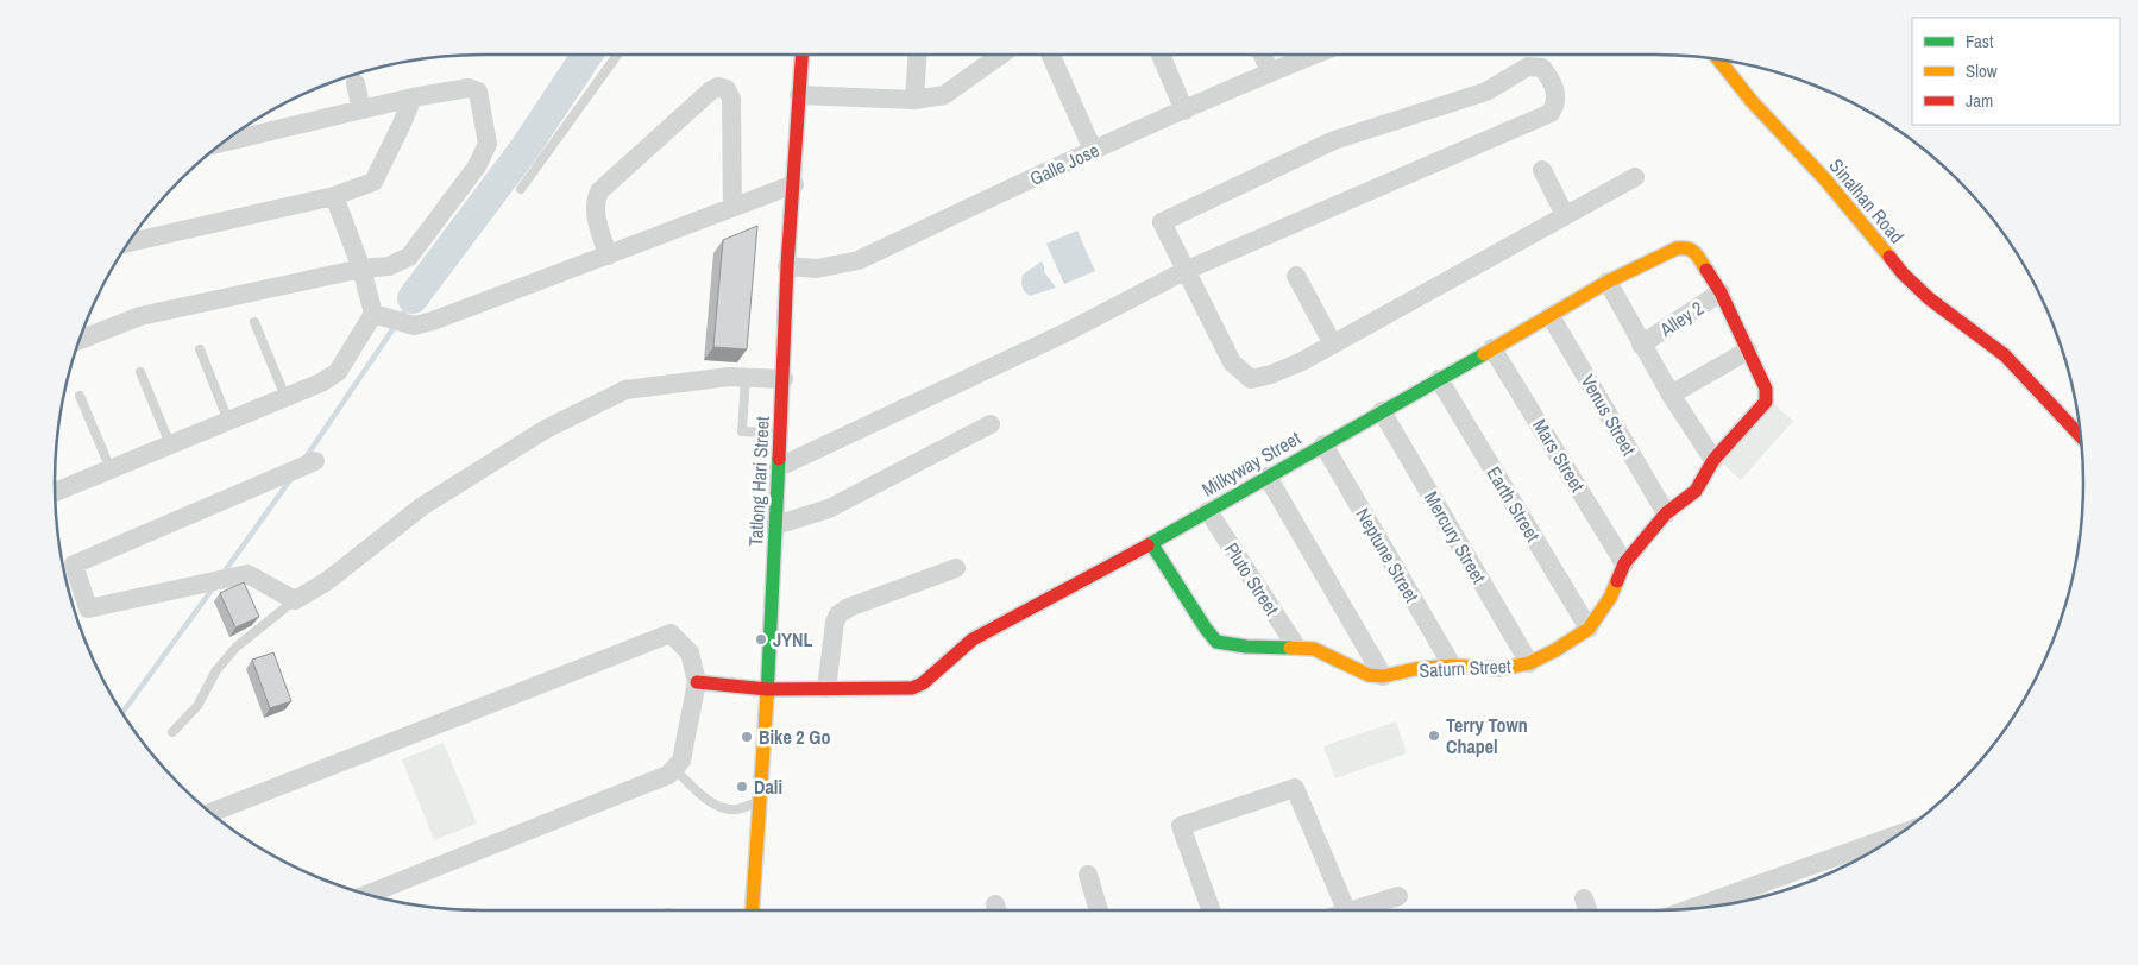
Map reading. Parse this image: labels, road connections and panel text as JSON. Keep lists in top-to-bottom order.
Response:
{
  "streets": {
    "street": [
      "Galle Jose",
      "Sinalhan Road",
      "Alley 2",
      "Venus Street",
      "Mars Street",
      "Milkyway Street",
      "Tatlong Hari Street",
      "Earth Street",
      "Mercury Street",
      "Neptune Street",
      "Pluto Street",
      "Saturn Street"
    ]
  },
  "crossings": [
    ["Galle Jose", "Tatlong Hari Street"],
    ["Alley 2", "Milkyway Street"],
    ["Venus Street", "Milkyway Street"],
    ["Venus Street", "Saturn Street"],
    ["Mars Street", "Milkyway Street"],
    ["Mars Street", "Saturn Street"],
    ["Milkyway Street", "Tatlong Hari Street"],
    ["Milkyway Street", "Earth Street"],
    ["Milkyway Street", "Mercury Street"],
    ["Milkyway Street", "Neptune Street"],
    ["Milkyway Street", "Pluto Street"],
    ["Milkyway Street", "Saturn Street"],
    ["Earth Street", "Saturn Street"],
    ["Mercury Street", "Saturn Street"],
    ["Neptune Street", "Saturn Street"],
    ["Pluto Street", "Saturn Street"]
  ],
  "places": [
    "JYNL",
    "Terry Town Chapel",
    "Bike 2 Go",
    "Dali"
  ],
  "legend": ["Fast", "Slow", "Jam"]
}
